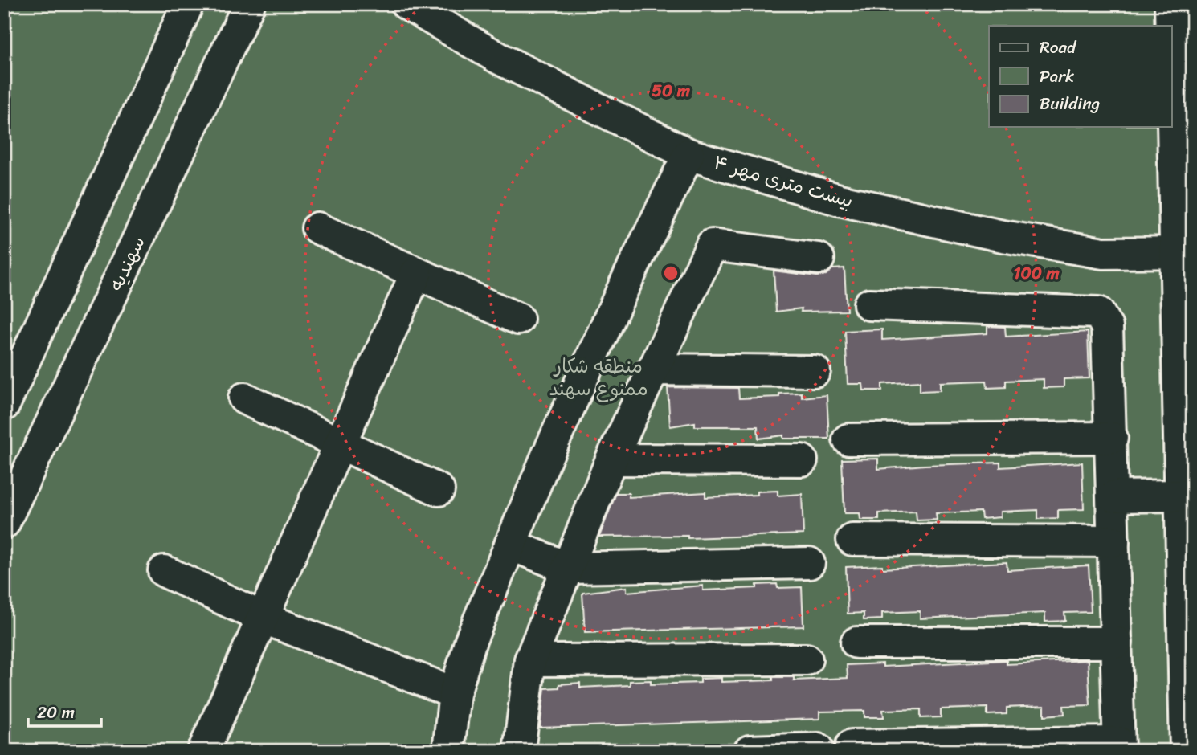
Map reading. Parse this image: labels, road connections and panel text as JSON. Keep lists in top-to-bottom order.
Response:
{
  "streets": {
    "street": ["بیست متری مهر ۴", "سهندیه"]
  },
  "parks": ["منطقه شکار ممنوع سهند"],
  "legend": ["Road", "Park", "Building"],
  "scale_bar": "20 m",
  "rings": ["50 m", "100 m"]
}
